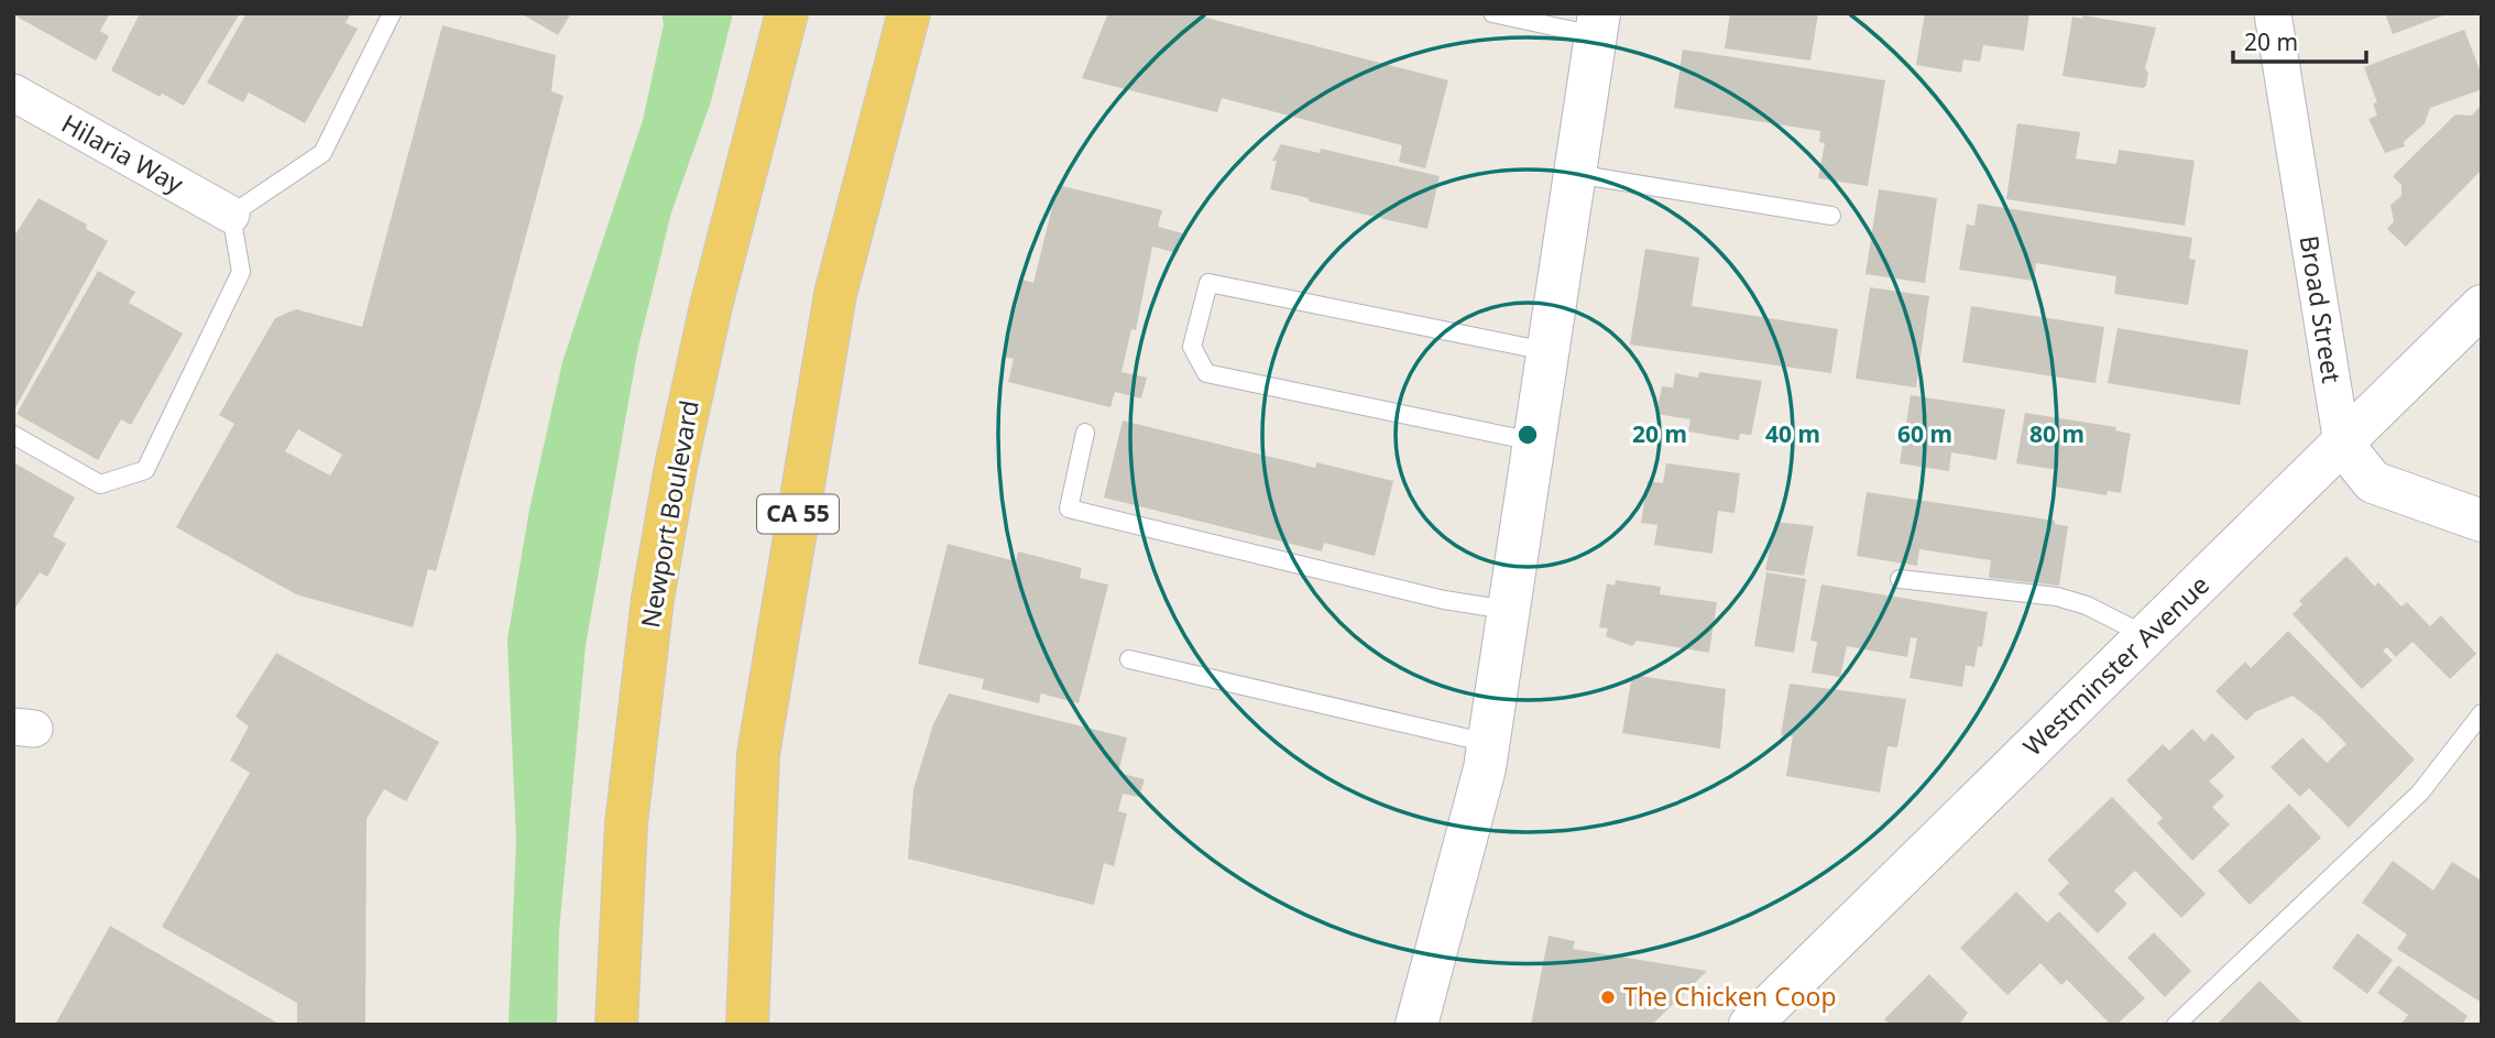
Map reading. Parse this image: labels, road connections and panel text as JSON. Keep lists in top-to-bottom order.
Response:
{
  "streets": {
    "highway": ["Newport Boulevard", "CA 55"],
    "street": ["Hilaria Way", "Broad Street", "Westminster Avenue"]
  },
  "crossings": [
    ["Broad Street", "Westminster Avenue"]
  ],
  "places": ["The Chicken Coop"],
  "scale_bar": "20 m",
  "rings": [
    "20 m",
    "40 m",
    "60 m",
    "80 m"
  ]
}
